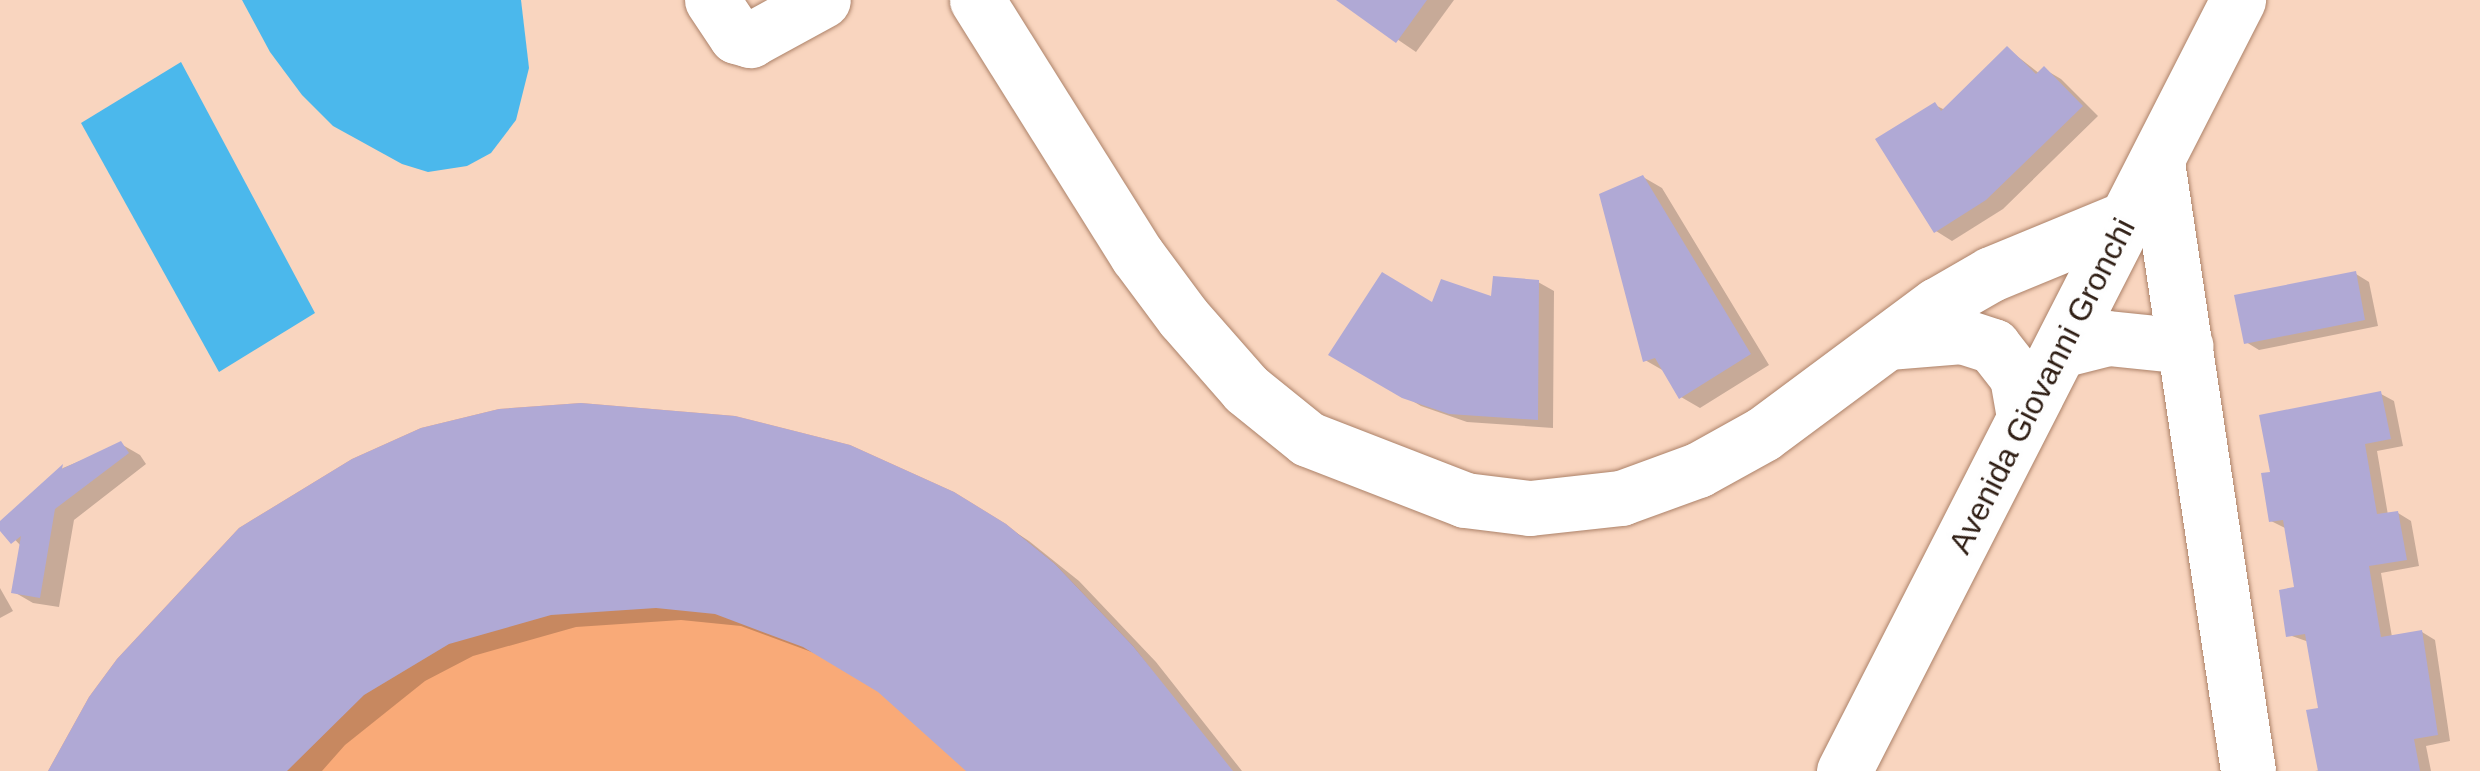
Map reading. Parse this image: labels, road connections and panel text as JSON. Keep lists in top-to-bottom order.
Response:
{
  "streets": {
    "street": ["Avenida Giovanni Gronchi"]
  }
}
